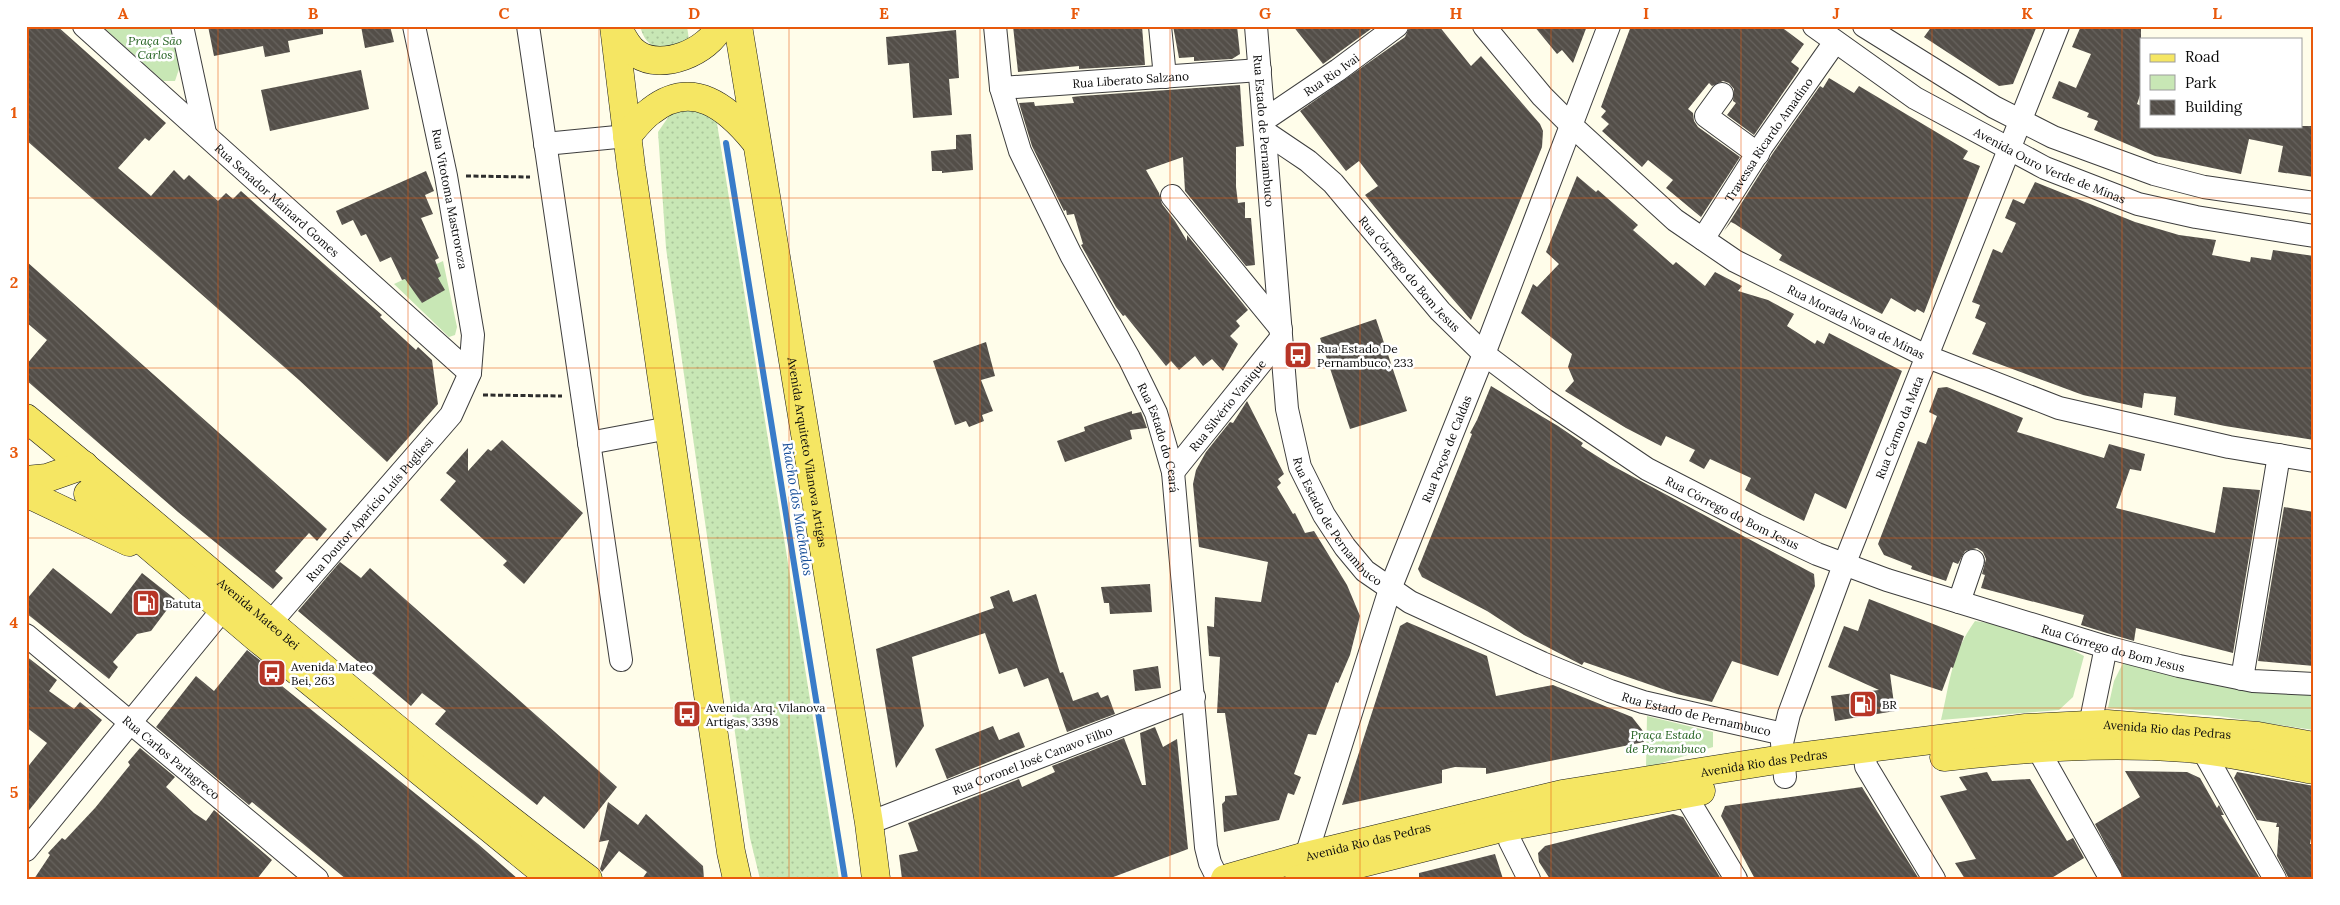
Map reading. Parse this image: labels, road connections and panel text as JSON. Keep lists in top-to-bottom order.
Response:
{
  "streets": {
    "main road": ["Avenida Arquiteto Vilanova Artigas", "Avenida Mateo Bei", "Avenida Rio das Pedras"],
    "street": [
      "Rua Rio Ivai",
      "Rua Liberato Salzano",
      "Rua Estado de Pernambuco",
      "Travessa Ricardo Amadino",
      "Avenida Ouro Verde de Minas",
      "Rua Senador Mainard Gomes",
      "Rua Vitotoma Mastroroza",
      "Rua Córrego do Bom Jesus",
      "Rua Morada Nova de Minas",
      "Rua Silvério Vanique",
      "Rua Carmo da Mata",
      "Rua Estado do Ceará",
      "Rua Poços de Caldas",
      "Rua Doutor Aparício Luís Pugliesi",
      "Rua Carlos Parlagreco",
      "Rua Coronel José Canavo Filho"
    ]
  },
  "crossings": [
    ["Rua Rio Ivai", "Rua Estado de Pernambuco"],
    ["Rua Rio Ivai", "Rua Córrego do Bom Jesus"],
    ["Rua Liberato Salzano", "Rua Estado de Pernambuco"],
    ["Rua Liberato Salzano", "Rua Estado do Ceará"],
    ["Rua Estado de Pernambuco", "Rua Córrego do Bom Jesus"],
    ["Rua Estado de Pernambuco", "Rua Silvério Vanique"],
    ["Rua Estado de Pernambuco", "Rua Carmo da Mata"],
    ["Rua Estado de Pernambuco", "Rua Poços de Caldas"],
    ["Rua Estado de Pernambuco", "Avenida Rio das Pedras"],
    ["Travessa Ricardo Amadino", "Avenida Ouro Verde de Minas"],
    ["Travessa Ricardo Amadino", "Rua Morada Nova de Minas"],
    ["Avenida Ouro Verde de Minas", "Rua Carmo da Mata"],
    ["Rua Senador Mainard Gomes", "Rua Vitotoma Mastroroza"],
    ["Rua Senador Mainard Gomes", "Rua Doutor Aparício Luís Pugliesi"],
    ["Rua Vitotoma Mastroroza", "Rua Doutor Aparício Luís Pugliesi"],
    ["Rua Córrego do Bom Jesus", "Rua Carmo da Mata"],
    ["Rua Córrego do Bom Jesus", "Rua Poços de Caldas"],
    ["Rua Morada Nova de Minas", "Rua Carmo da Mata"],
    ["Rua Morada Nova de Minas", "Rua Poços de Caldas"],
    ["Rua Silvério Vanique", "Rua Estado do Ceará"],
    ["Rua Carmo da Mata", "Avenida Rio das Pedras"],
    ["Rua Estado do Ceará", "Rua Coronel José Canavo Filho"],
    ["Rua Poços de Caldas", "Avenida Rio das Pedras"],
    ["Avenida Arquiteto Vilanova Artigas", "Rua Coronel José Canavo Filho"],
    ["Rua Doutor Aparício Luís Pugliesi", "Avenida Mateo Bei"]
  ],
  "water": ["Riacho dos Machados"],
  "parks": ["Praça São Carlos", "Praça Estado de Pernanbuco"],
  "places": {
    "bus stop": ["Rua Estado De Pernambuco, 233", "Avenida Mateo Bei, 263", "Avenida Arq. Vilanova Artigas, 3398"],
    "fuel station": ["Batuta", "BR"]
  },
  "legend": ["Road", "Park", "Building"],
  "grid": {
    "columns": [
      "A",
      "B",
      "C",
      "D",
      "E",
      "F",
      "G",
      "H",
      "I",
      "J",
      "K",
      "L"
    ],
    "rows": [
      "1",
      "2",
      "3",
      "4",
      "5"
    ]
  }
}
